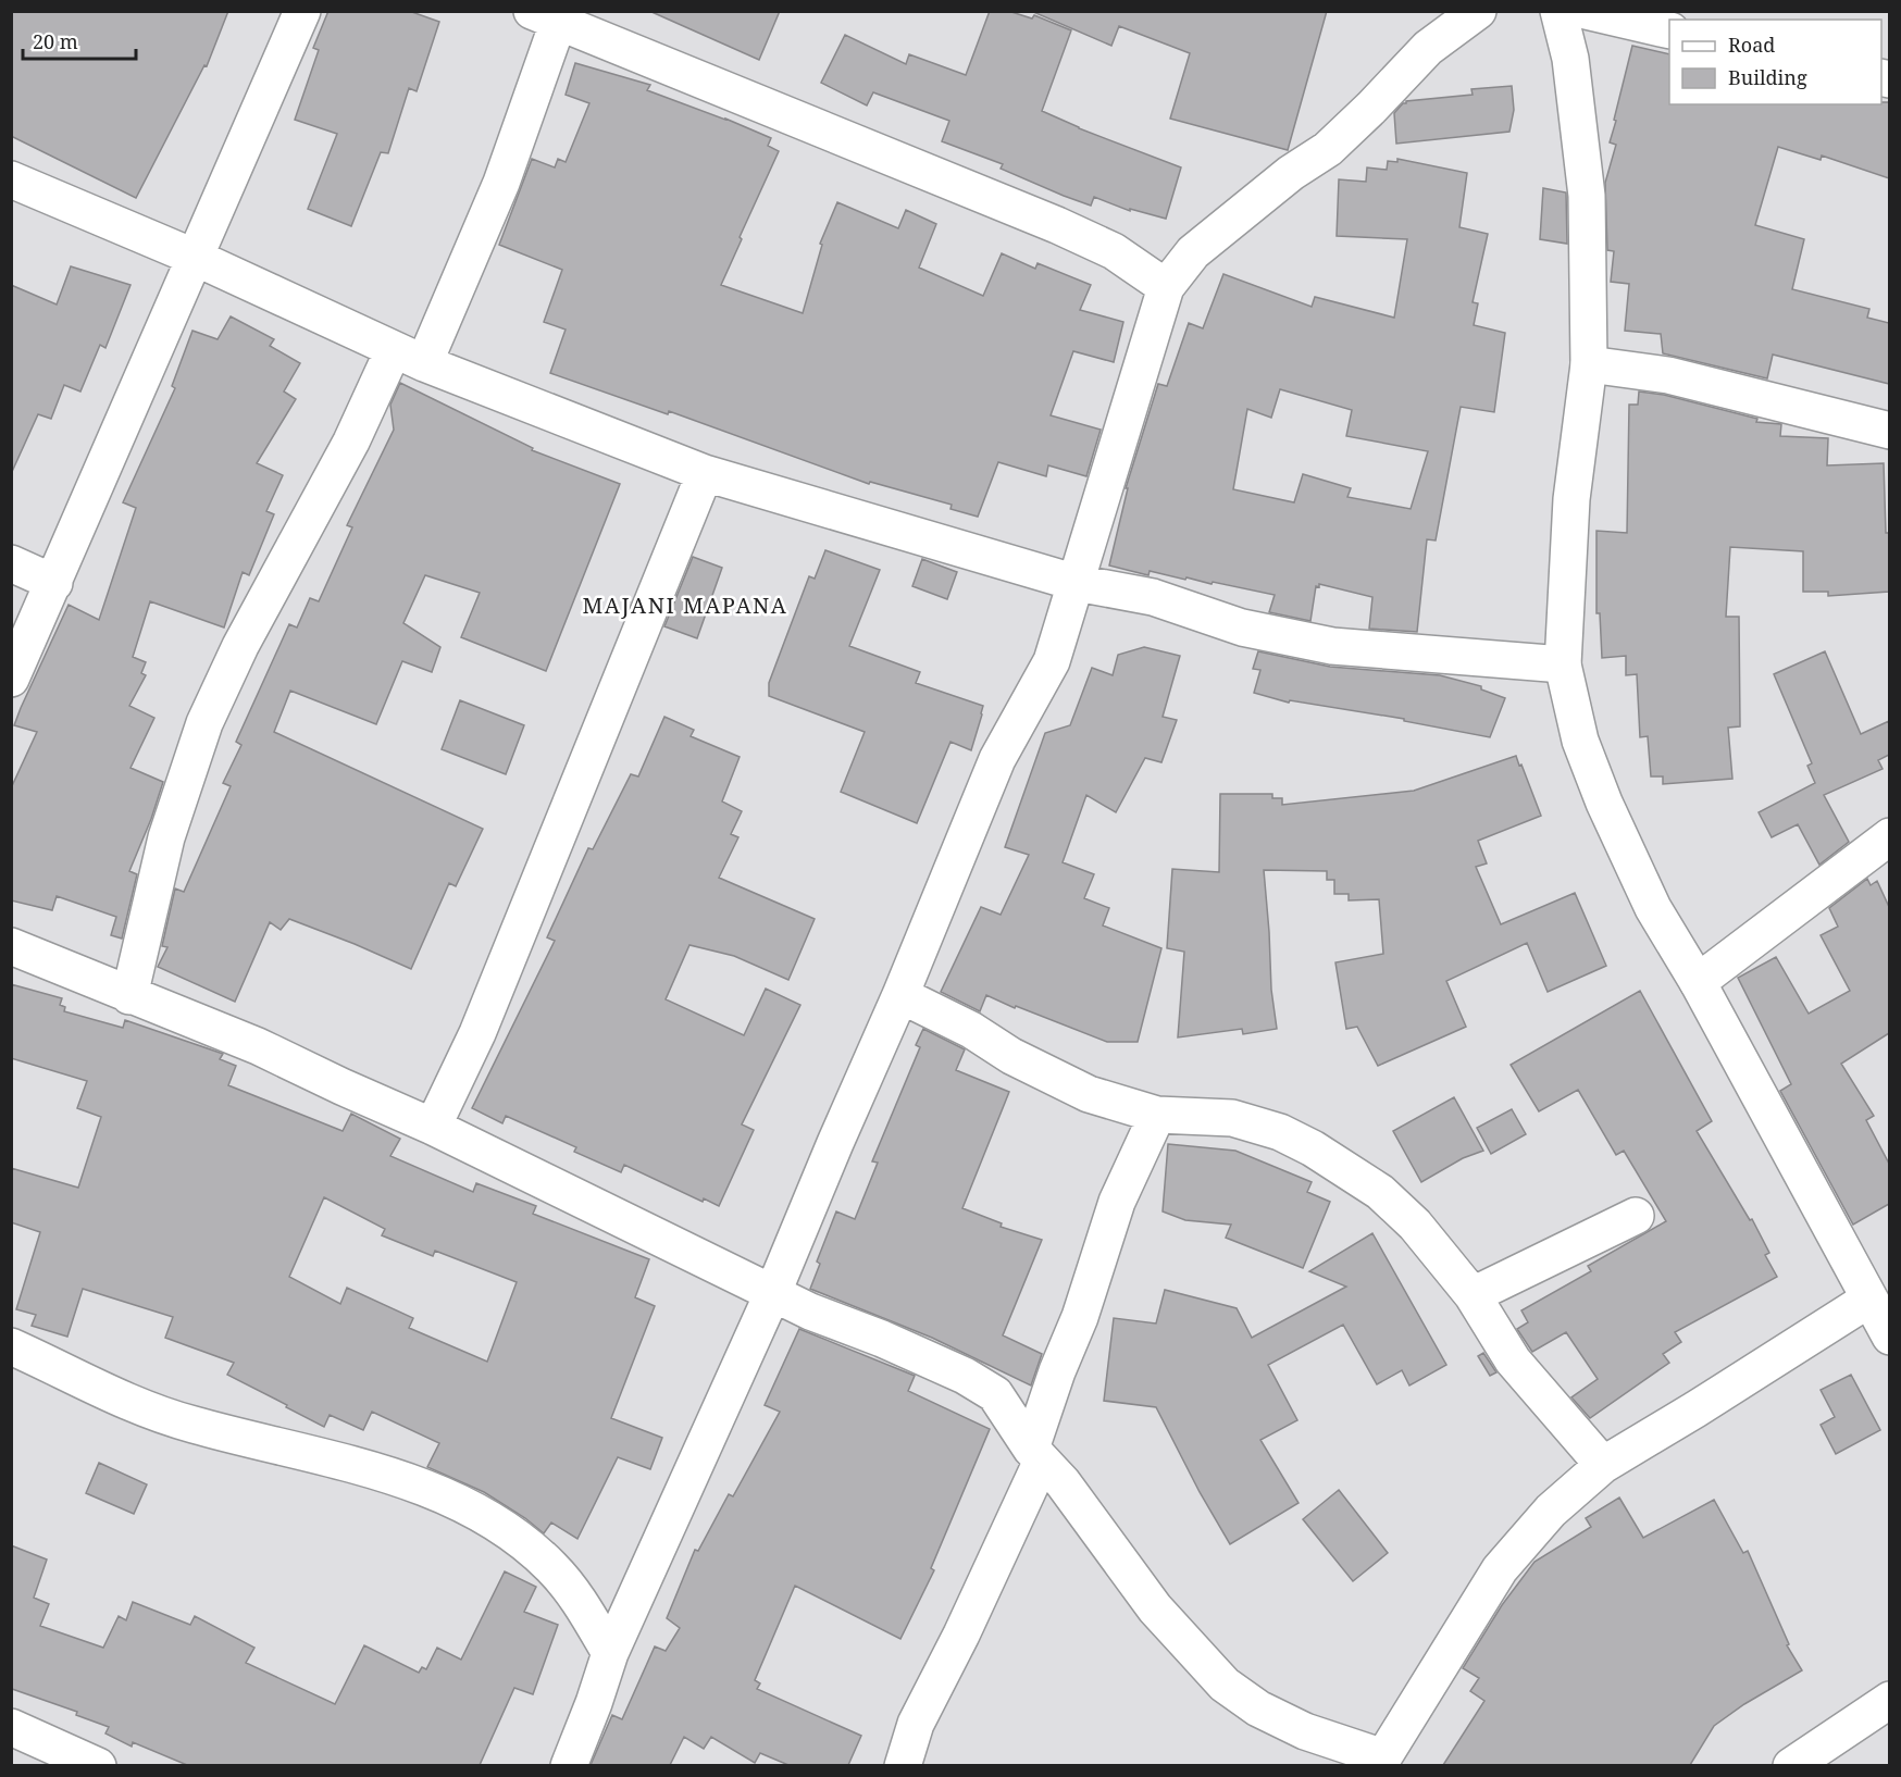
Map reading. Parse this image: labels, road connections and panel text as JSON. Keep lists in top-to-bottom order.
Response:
{
  "districts": ["MAJANI MAPANA"],
  "legend": ["Road", "Building"],
  "scale_bar": "20 m"
}
